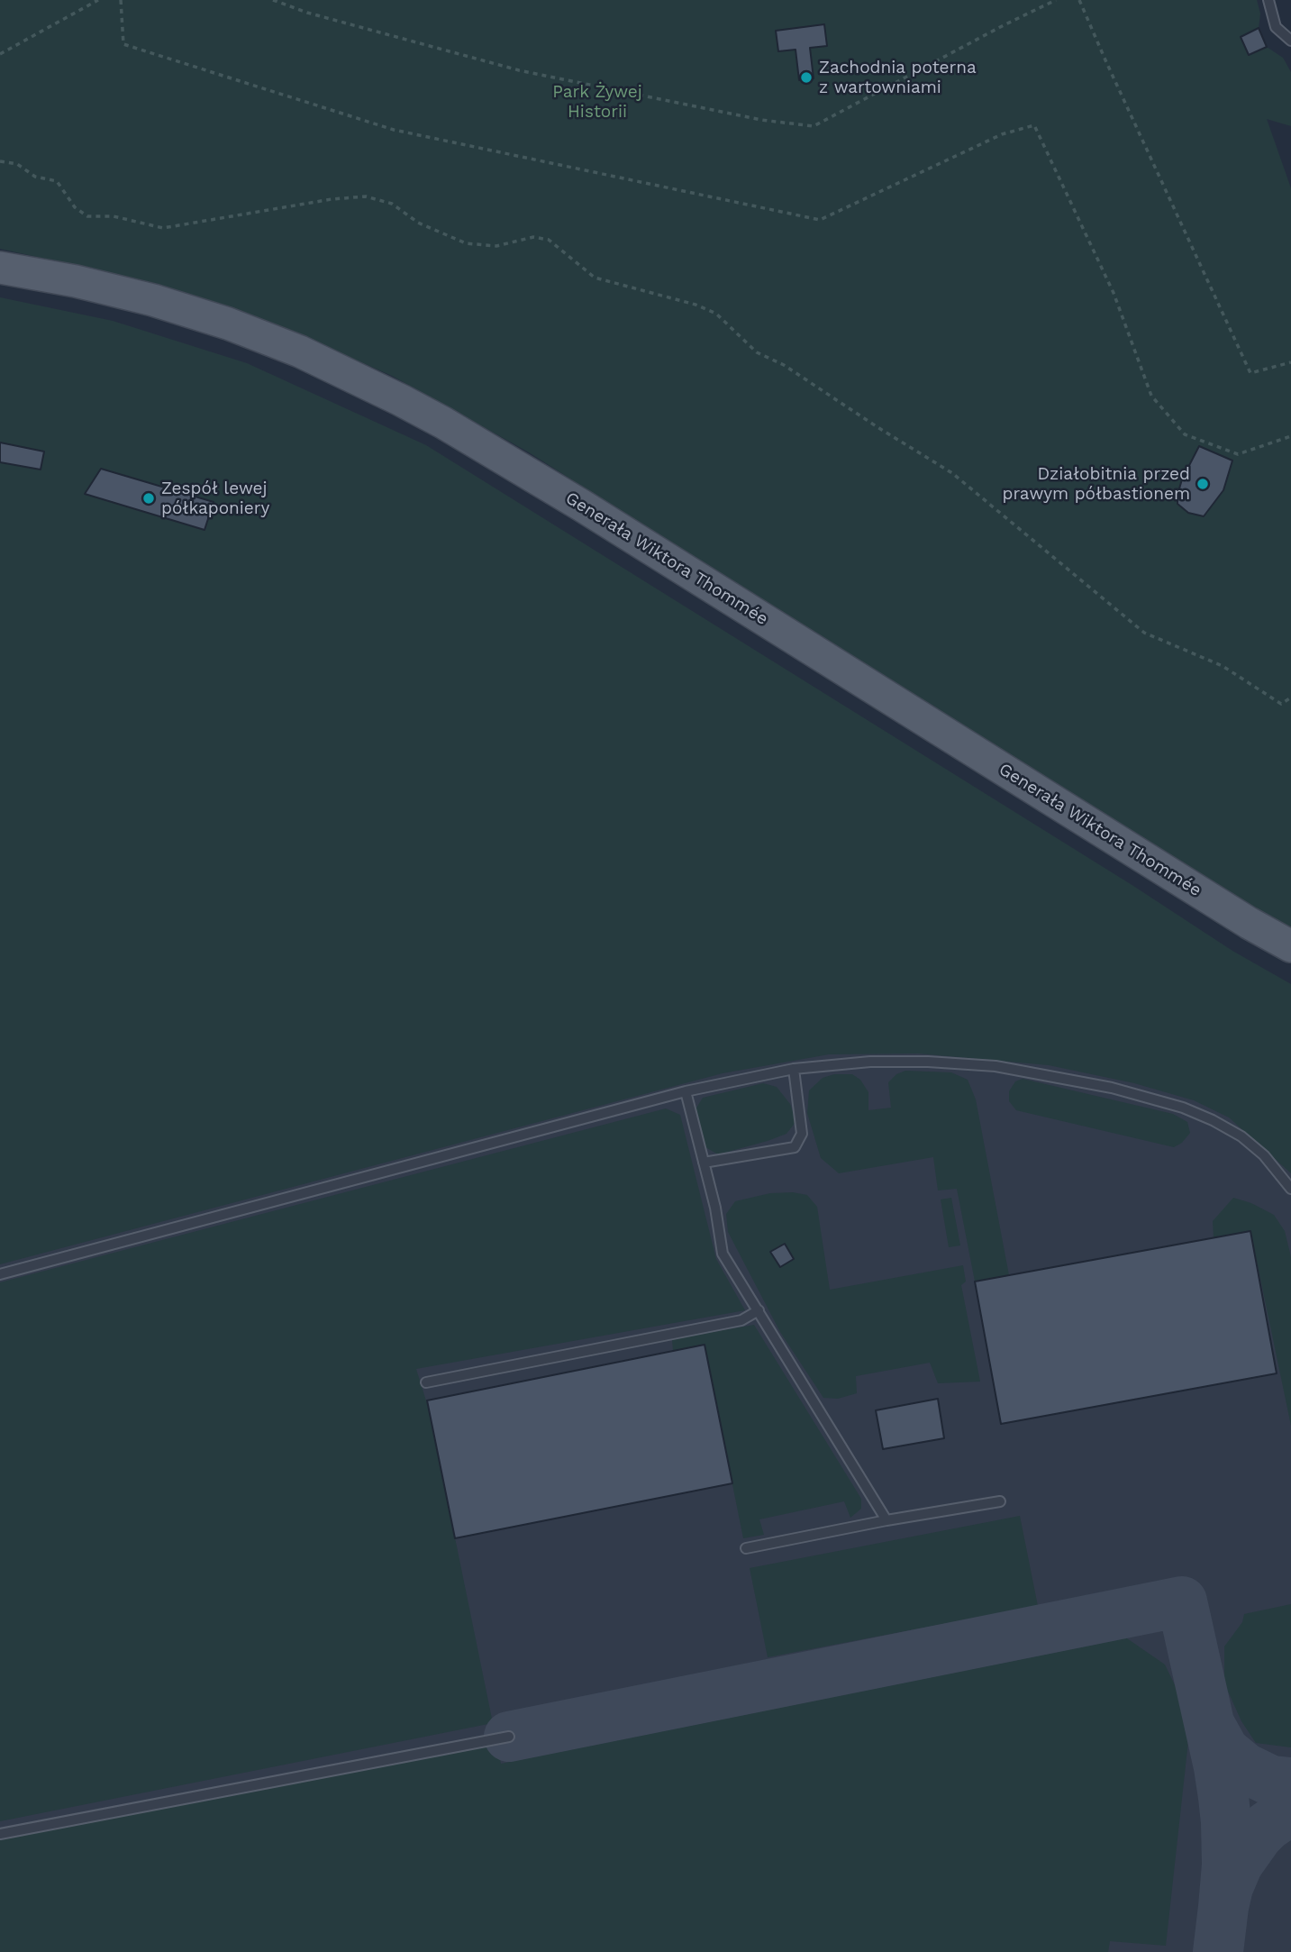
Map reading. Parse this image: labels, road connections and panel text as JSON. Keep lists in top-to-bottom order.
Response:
{
  "streets": {
    "main road": ["Generała Wiktora Thommée"]
  },
  "parks": ["Park Żywej Historii"],
  "places": ["Zachodnia poterna z wartowniami", "Działobitnia przed prawym półbastionem", "Zespół lewej półkaponiery"]
}
